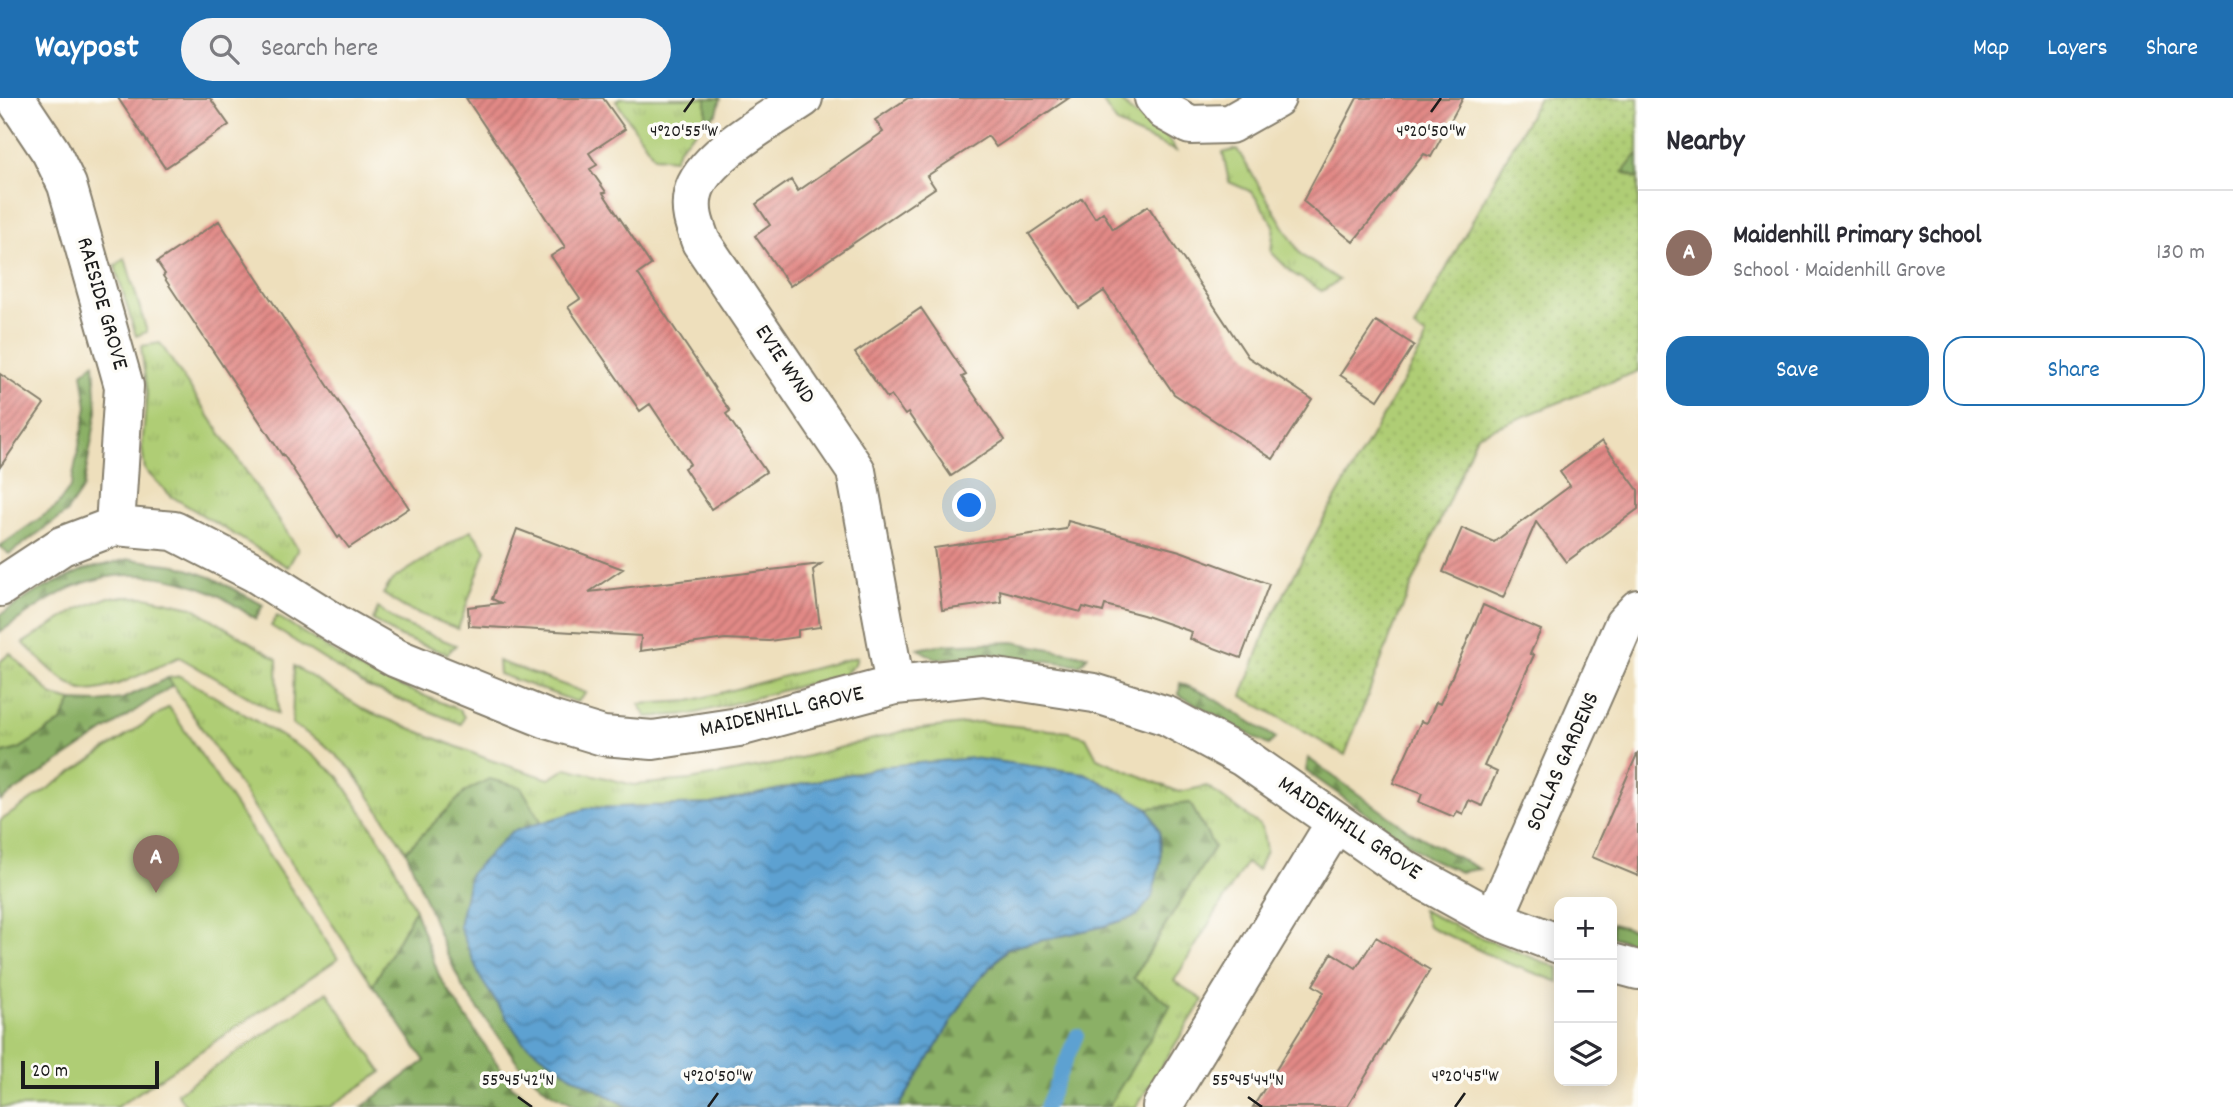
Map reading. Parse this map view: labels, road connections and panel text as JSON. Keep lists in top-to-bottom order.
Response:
{
  "streets": {
    "street": [
      "RAESIDE GROVE",
      "EVIE WYND",
      "MAIDENHILL GROVE",
      "SOLLAS GARDENS"
    ]
  },
  "crossings": [
    ["RAESIDE GROVE", "MAIDENHILL GROVE"],
    ["EVIE WYND", "MAIDENHILL GROVE"],
    ["MAIDENHILL GROVE", "SOLLAS GARDENS"]
  ],
  "scale_bar": "20 m",
  "page": {
    "header": "Waypost",
    "search": "Search here",
    "nav": ["Map", "Layers", "Share"],
    "heading": "Nearby",
    "list": [
      {
        "mark": "A",
        "name": "Maidenhill Primary School",
        "note": "School · Maidenhill Grove",
        "value": "130 m"
      }
    ],
    "buttons": ["Save", "Share"],
    "pins": "A",
    "map_buttons": ["+", "−"],
    "scale": "20 m"
  },
  "coordinates": [
    "4°20'55\"W",
    "4°20'50\"W",
    "4°20'45\"W",
    "55°45'42\"N",
    "55°45'44\"N"
  ]
}
